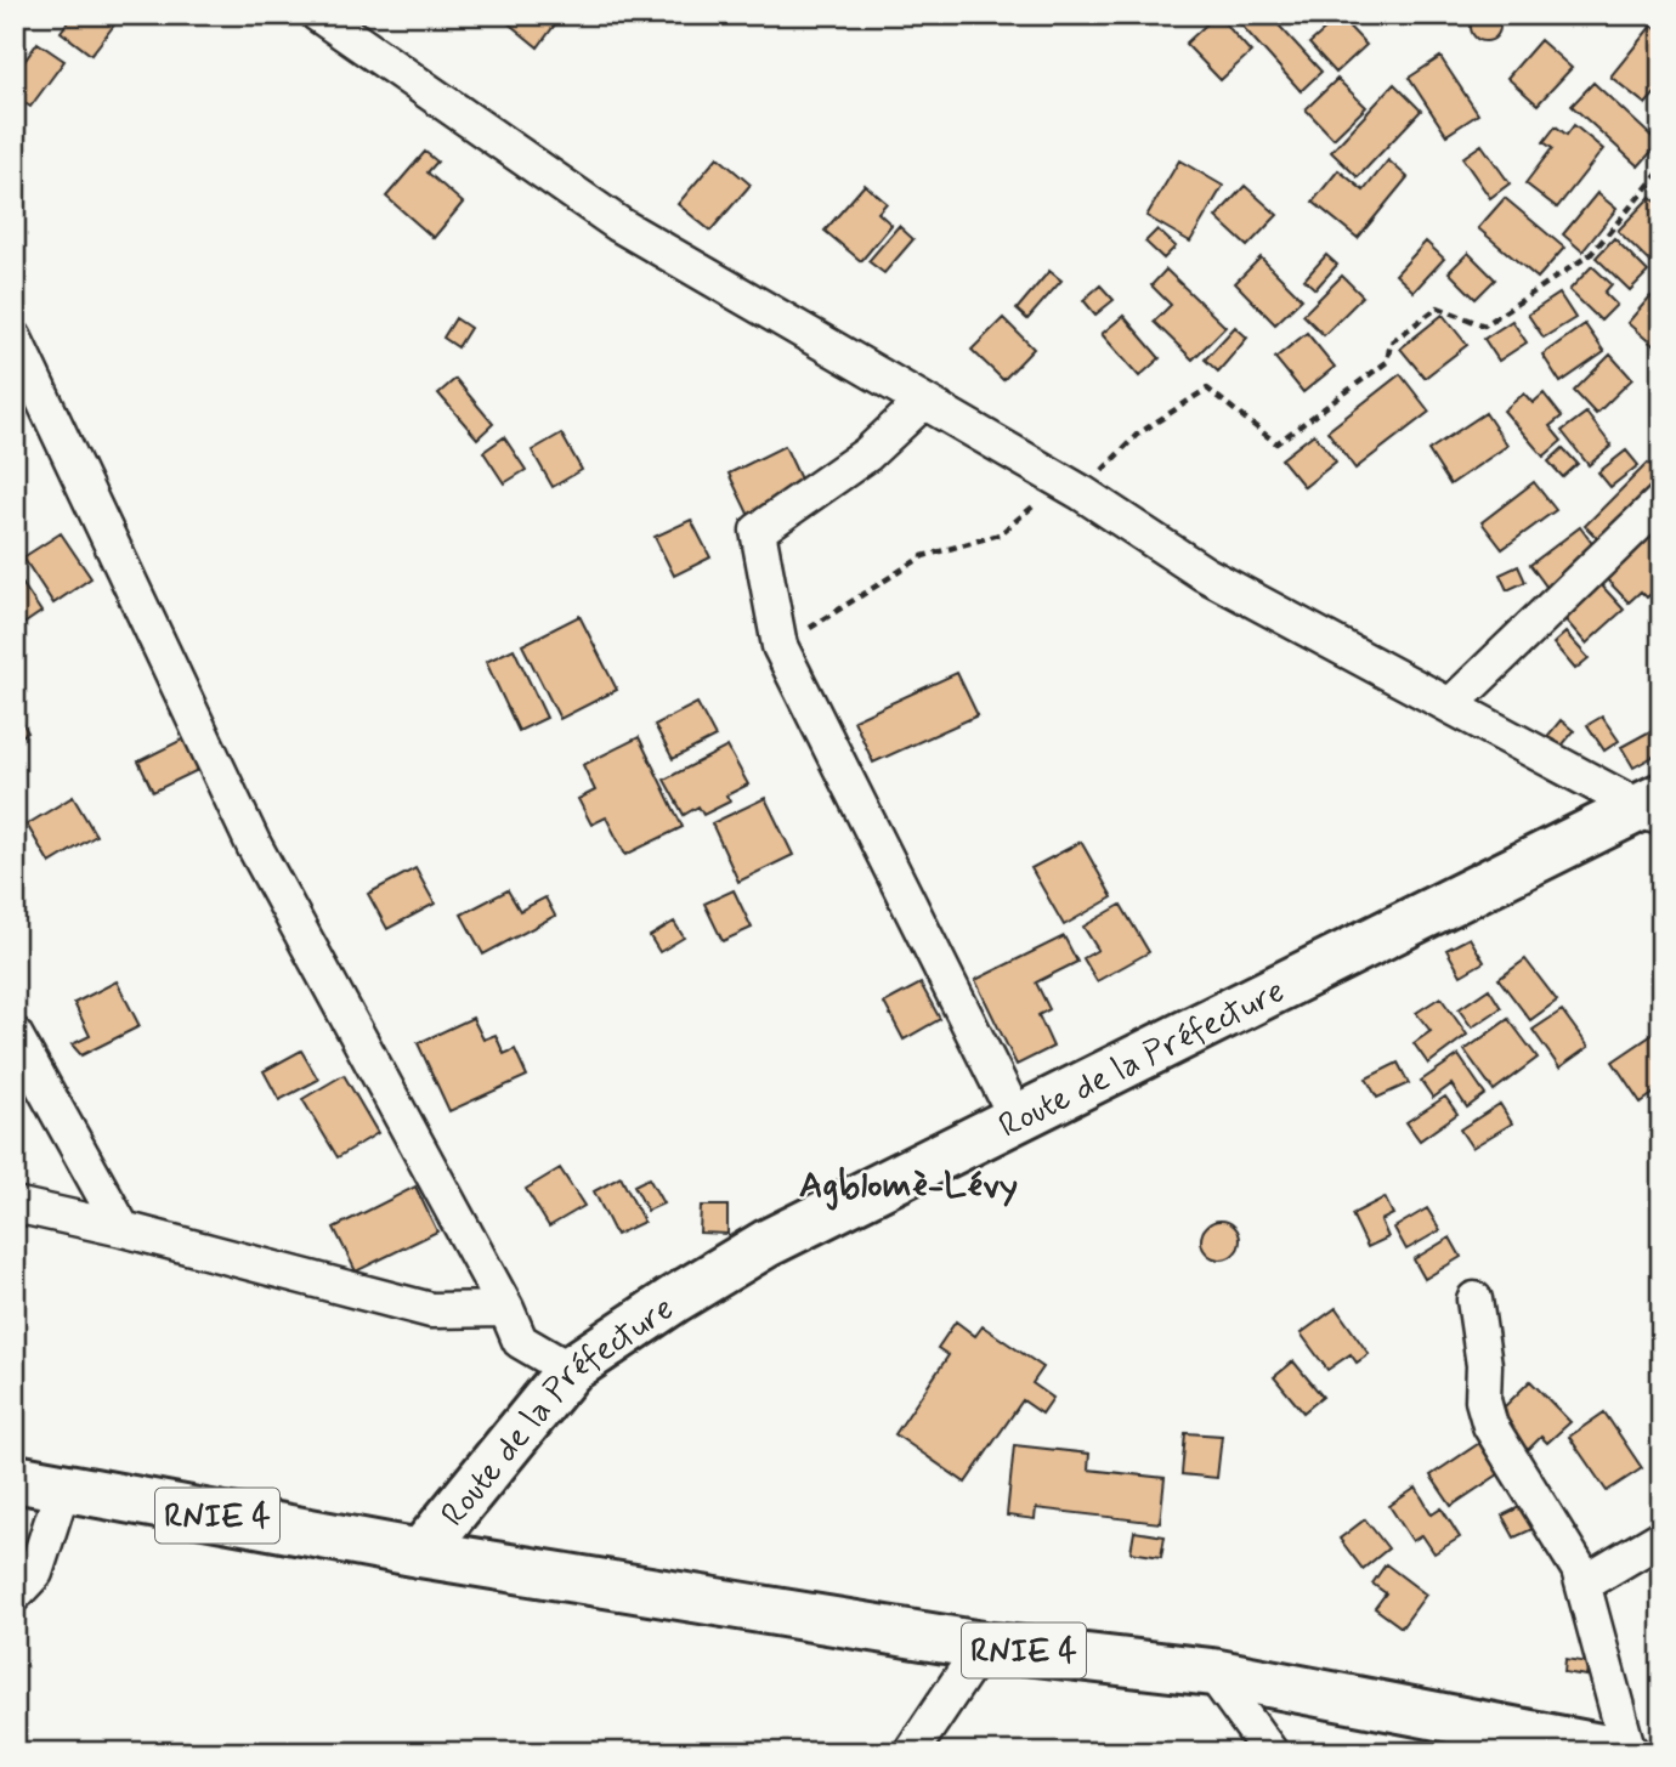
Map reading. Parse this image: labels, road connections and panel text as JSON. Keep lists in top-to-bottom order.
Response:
{
  "streets": {
    "main road": ["Route de la Préfecture", "RNIE 4"]
  },
  "crossings": [
    ["Route de la Préfecture", "RNIE 4"]
  ],
  "districts": ["Agblomè-Lévy"]
}
